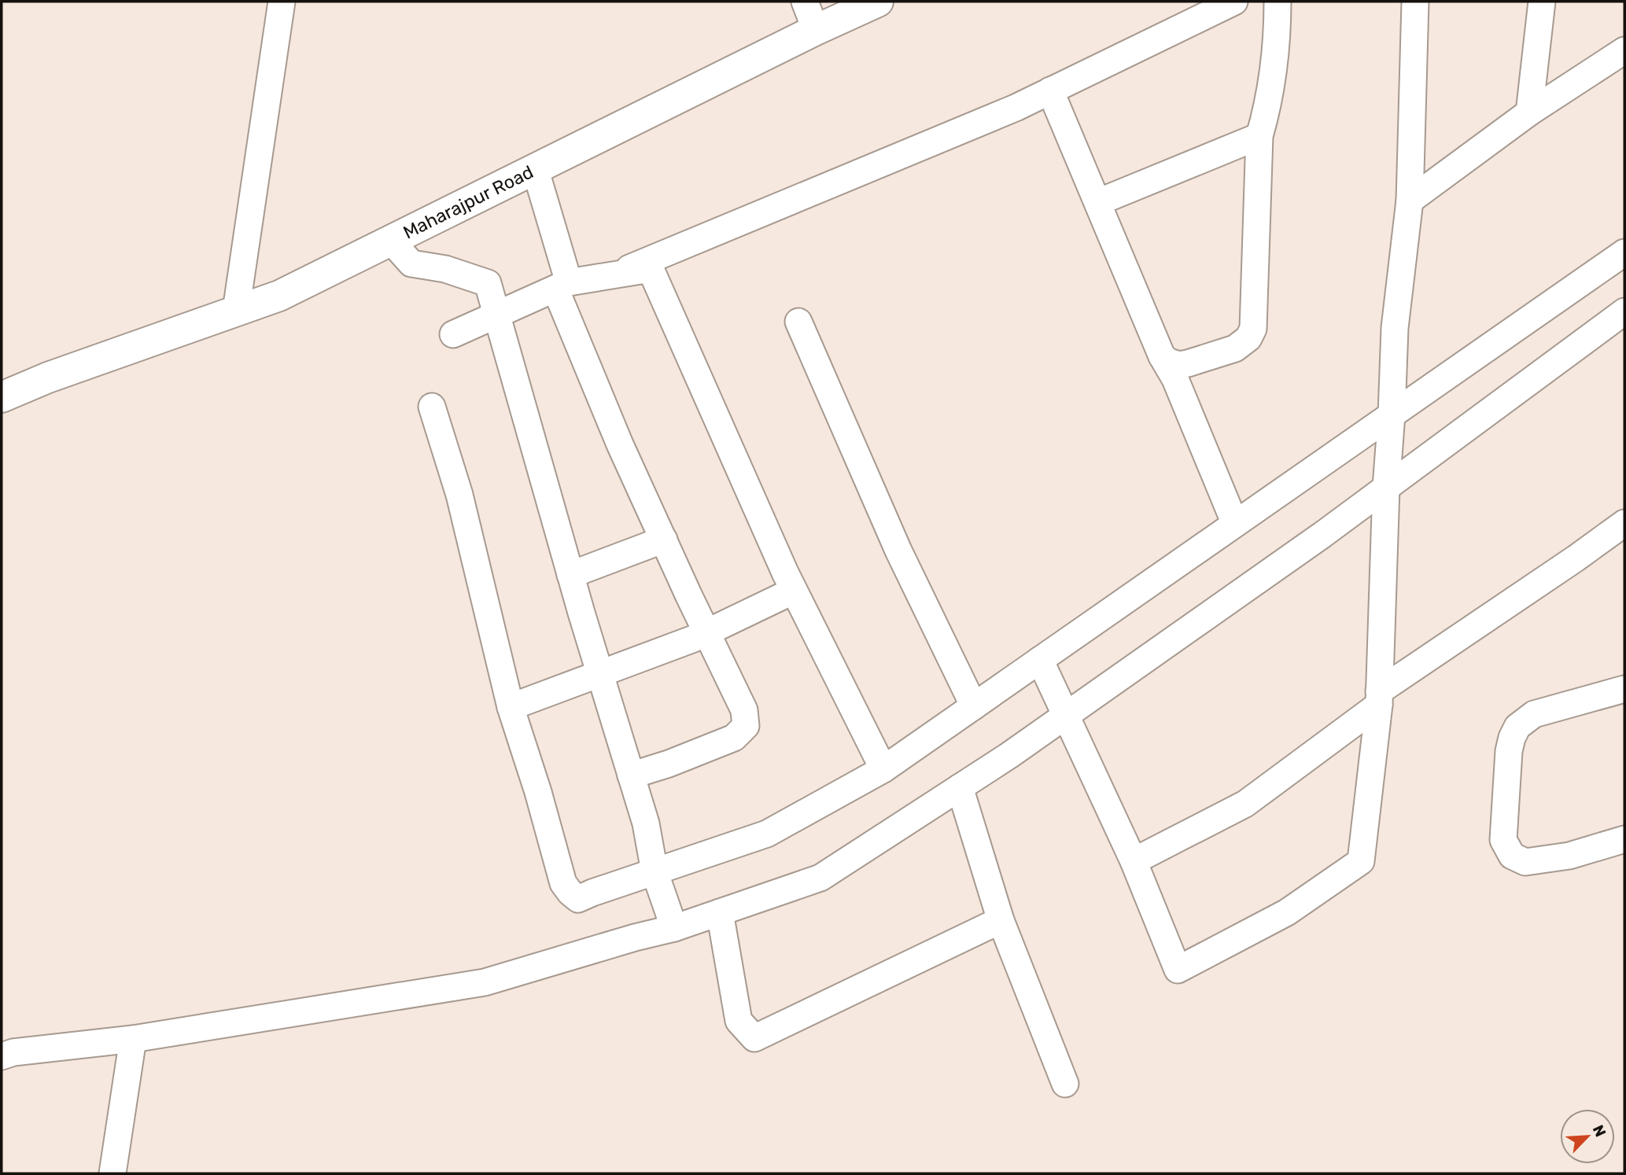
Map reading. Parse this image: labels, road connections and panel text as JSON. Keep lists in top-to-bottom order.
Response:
{
  "streets": {
    "street": ["Maharajpur Road"]
  },
  "north": "top right"
}
